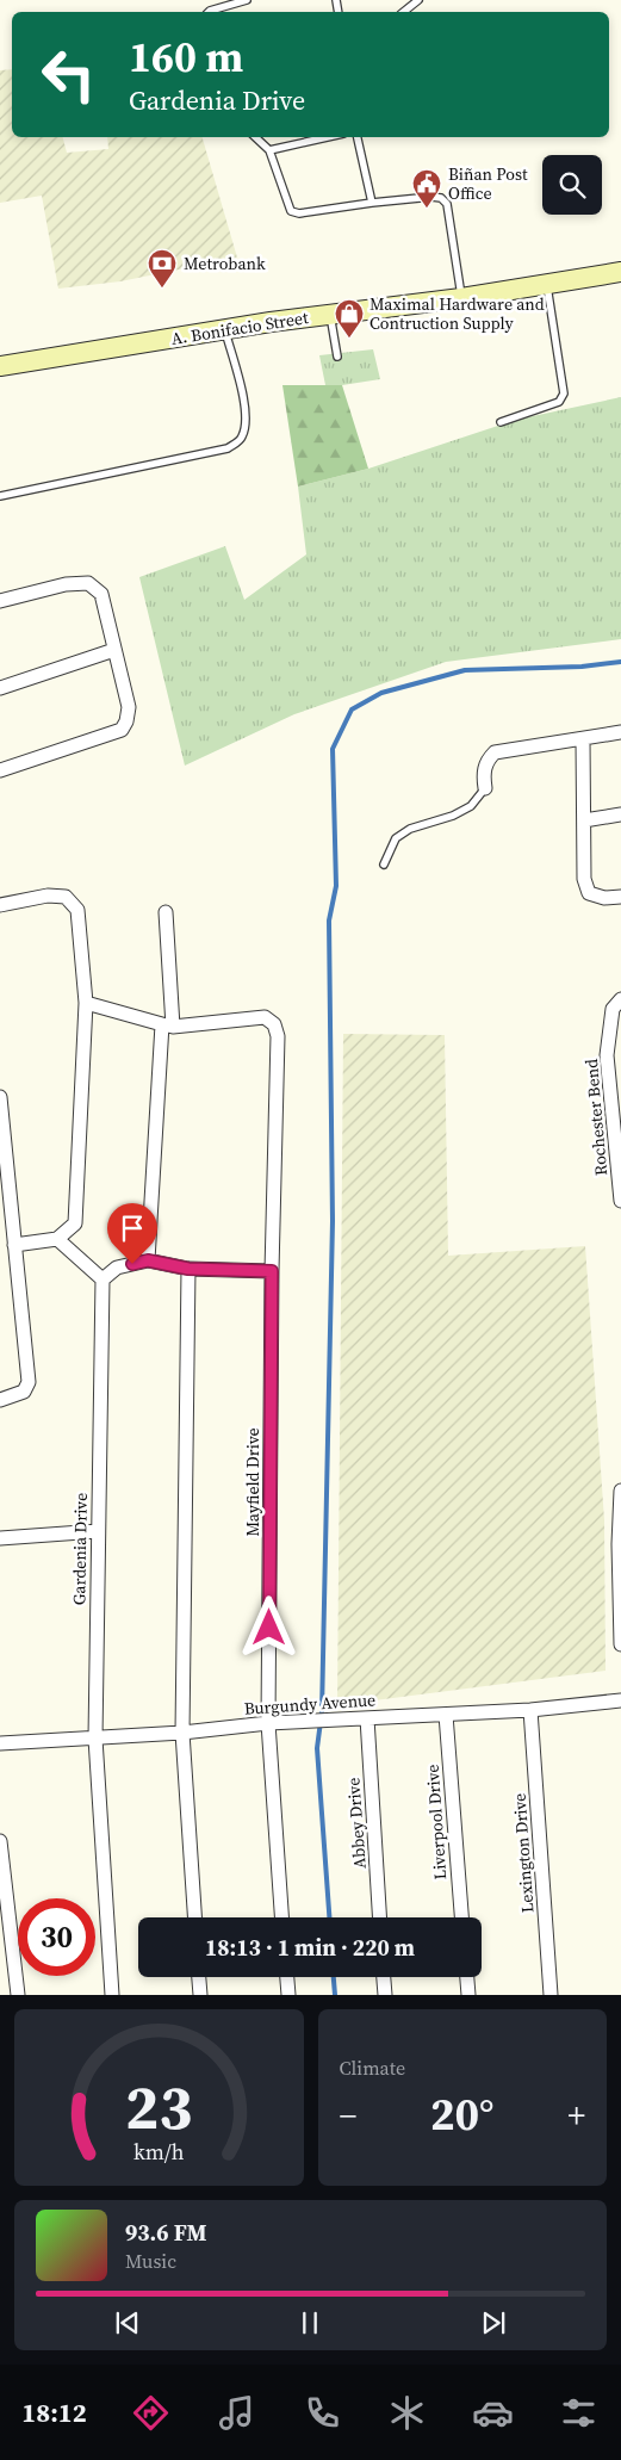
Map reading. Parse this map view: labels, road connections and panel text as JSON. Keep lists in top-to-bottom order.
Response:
{
  "streets": {
    "main road": ["A. Bonifacio Street"],
    "street": [
      "Rochester Bend",
      "Mayfield Drive",
      "Gardenia Drive",
      "Burgundy Avenue",
      "Liverpool Drive",
      "Abbey Drive",
      "Lexington Drive"
    ]
  },
  "crossings": [
    ["Mayfield Drive", "Burgundy Avenue"],
    ["Gardenia Drive", "Burgundy Avenue"],
    ["Burgundy Avenue", "Liverpool Drive"],
    ["Burgundy Avenue", "Abbey Drive"],
    ["Burgundy Avenue", "Lexington Drive"]
  ],
  "places": {
    "public building": ["Biñan Post Office"],
    "bank": ["Metrobank"],
    "shop": ["Maximal Hardware and Contruction Supply"]
  },
  "page": {
    "turn": ["160 m", "Gardenia Drive"],
    "limit": "30",
    "trip": "18:13 · 1 min · 220 m",
    "tile": "Climate",
    "heat": ["−", "20°", "+"],
    "song": ["93.6 FM", "Music"],
    "tabs": "18:12",
    "gauge": ["23", "km/h"]
  }
}
